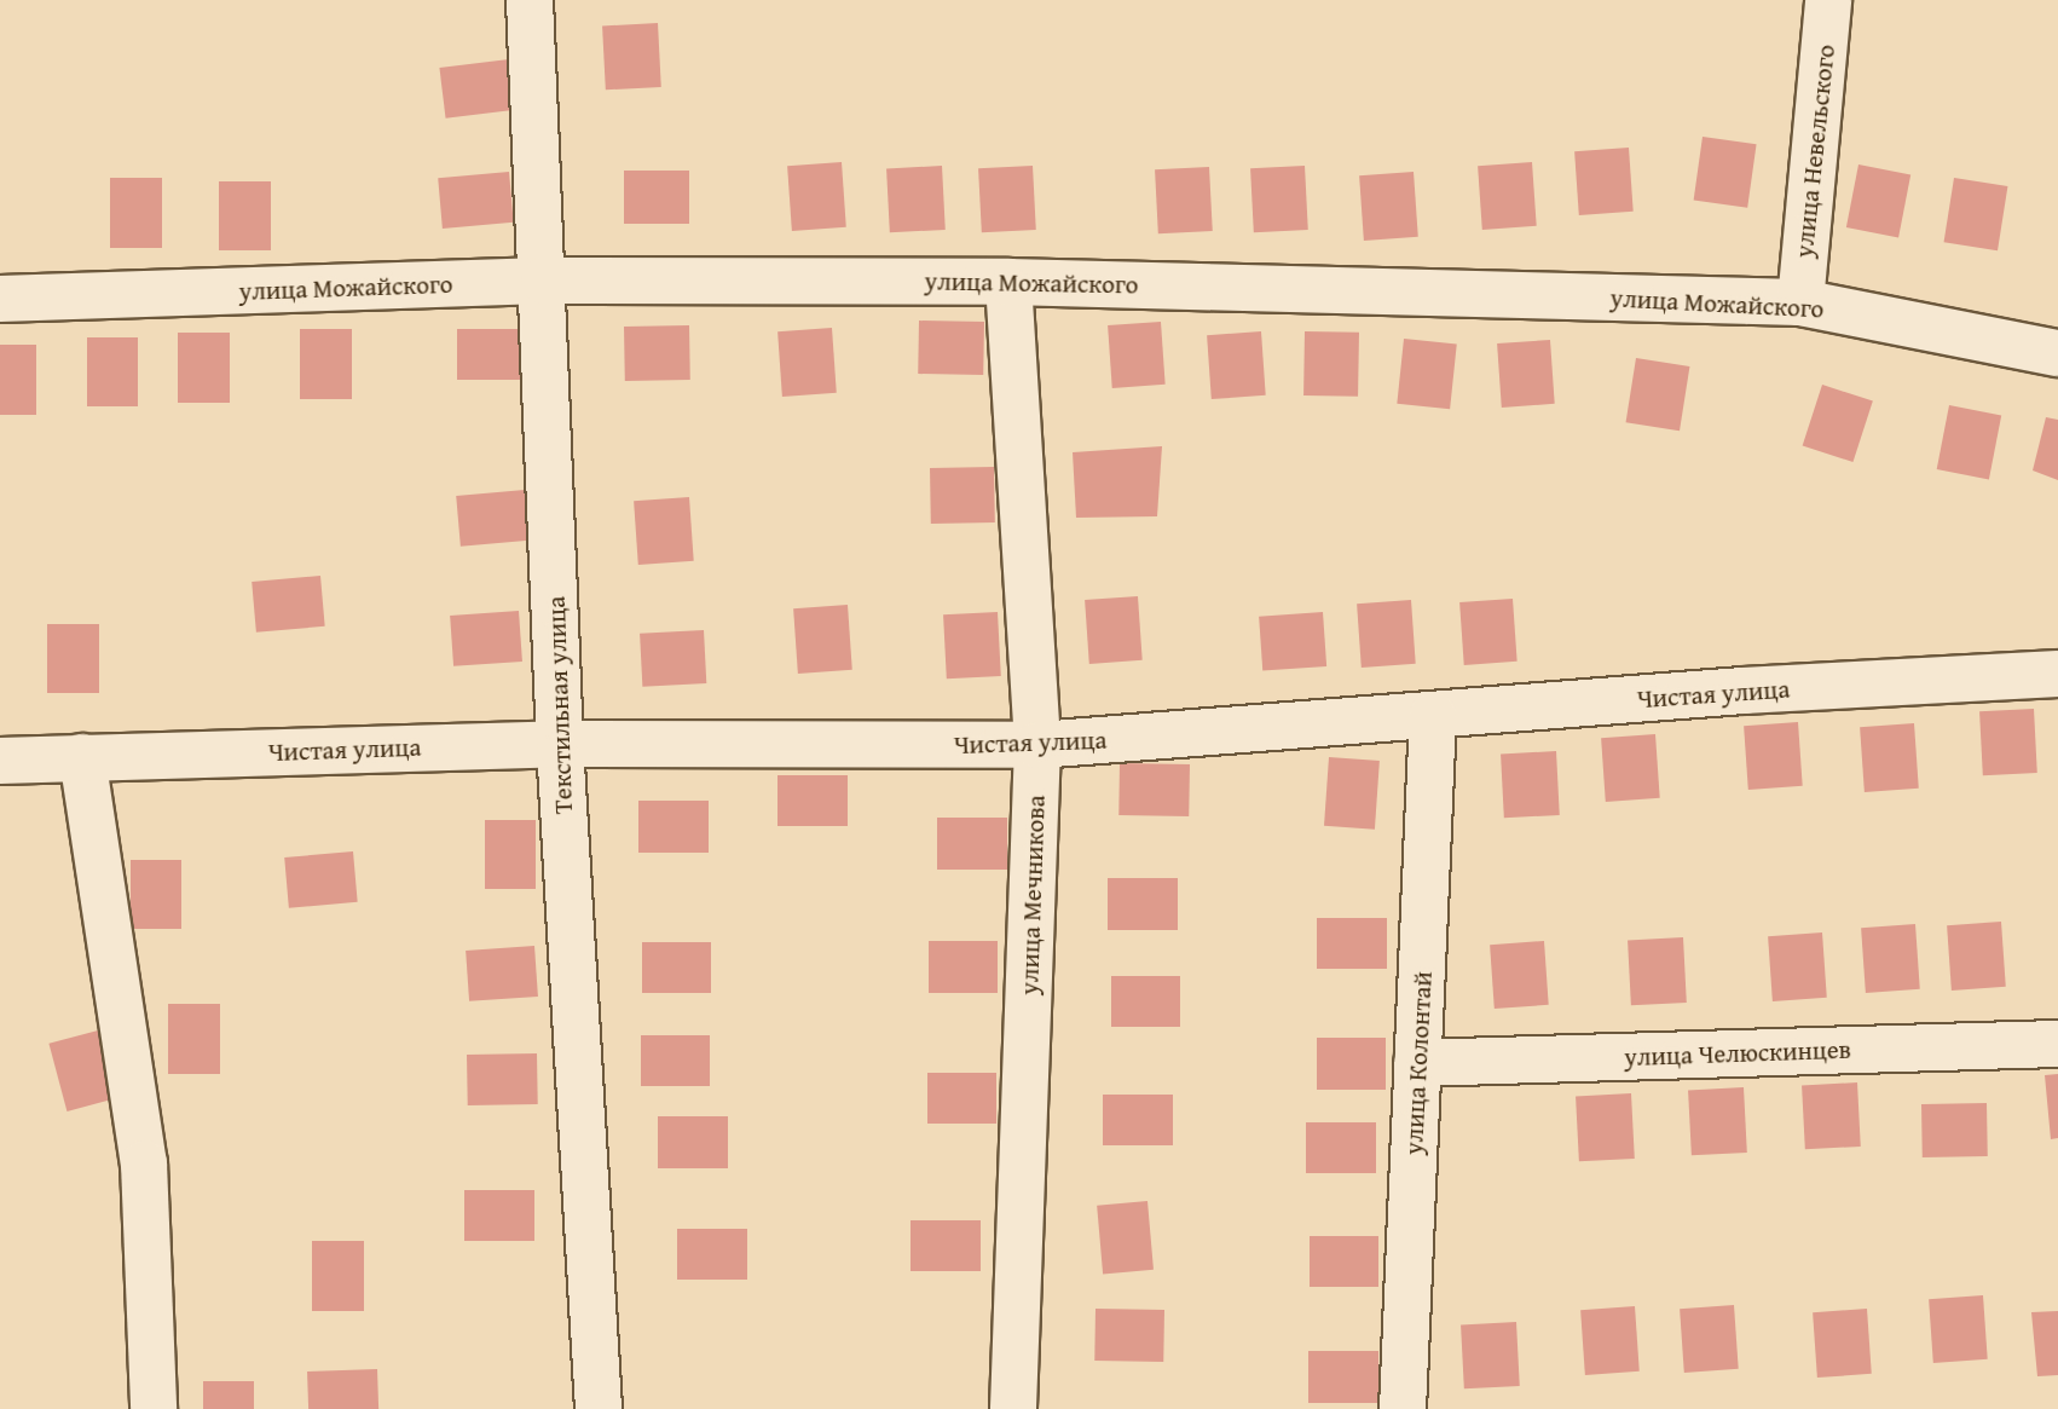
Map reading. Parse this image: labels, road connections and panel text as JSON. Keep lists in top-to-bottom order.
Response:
{
  "streets": {
    "street": [
      "улица Невельского",
      "улица Можайского",
      "Чистая улица",
      "Текстильная улица",
      "улица Мечникова",
      "улица Челюскинцев",
      "улица Колонтай"
    ]
  },
  "crossings": [
    ["улица Невельского", "улица Можайского"],
    ["улица Можайского", "Текстильная улица"],
    ["улица Можайского", "улица Мечникова"],
    ["Чистая улица", "Текстильная улица"],
    ["Чистая улица", "улица Мечникова"],
    ["Чистая улица", "улица Колонтай"],
    ["улица Челюскинцев", "улица Колонтай"]
  ]
}
